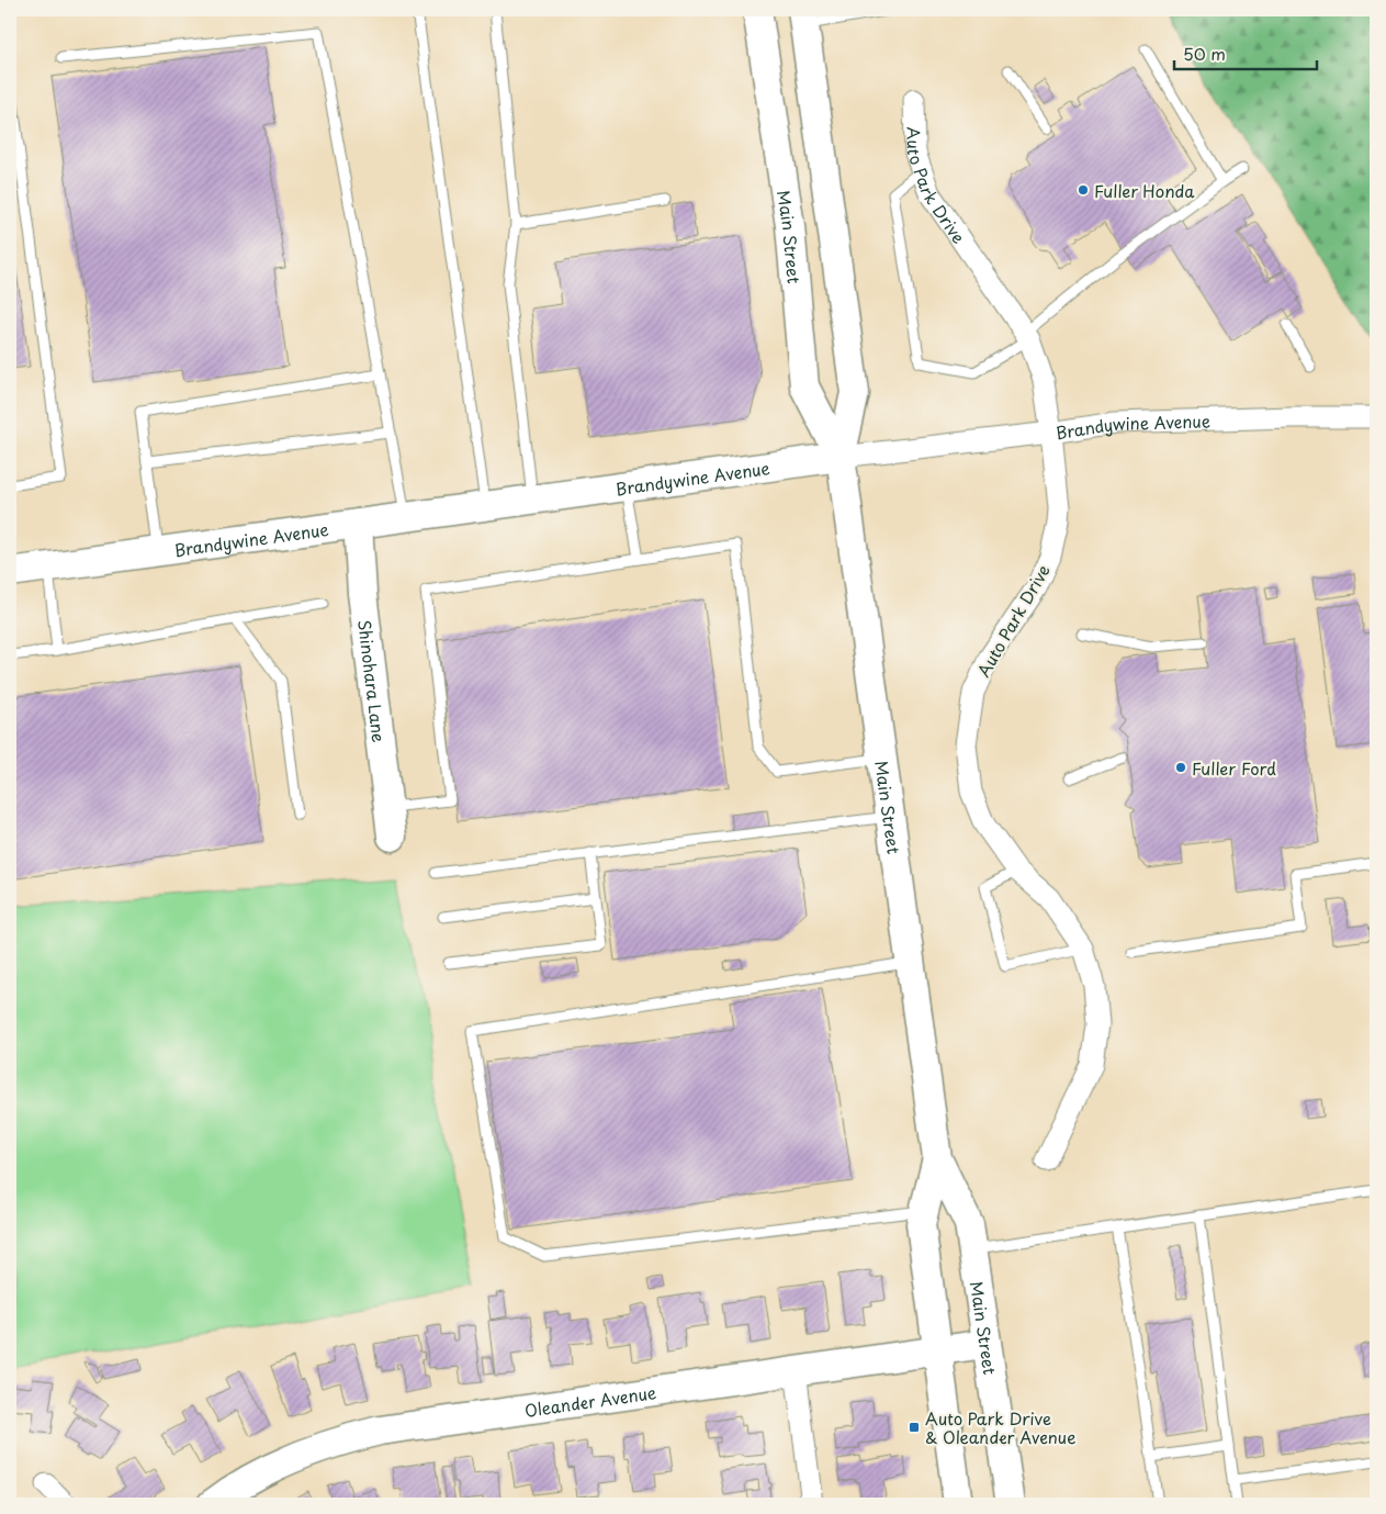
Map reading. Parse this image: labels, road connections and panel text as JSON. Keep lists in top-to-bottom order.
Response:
{
  "streets": {
    "main road": [
      "Main Street",
      "Brandywine Avenue",
      "Shinohara Lane",
      "Oleander Avenue"
    ],
    "street": ["Auto Park Drive"]
  },
  "crossings": [
    ["Auto Park Drive", "Brandywine Avenue"],
    ["Main Street", "Brandywine Avenue"],
    ["Main Street", "Oleander Avenue"],
    ["Brandywine Avenue", "Shinohara Lane"]
  ],
  "places": {
    "other": ["Fuller Honda", "Fuller Ford"],
    "transit": ["Auto Park Drive & Oleander Avenue"]
  },
  "scale_bar": "50 m"
}
